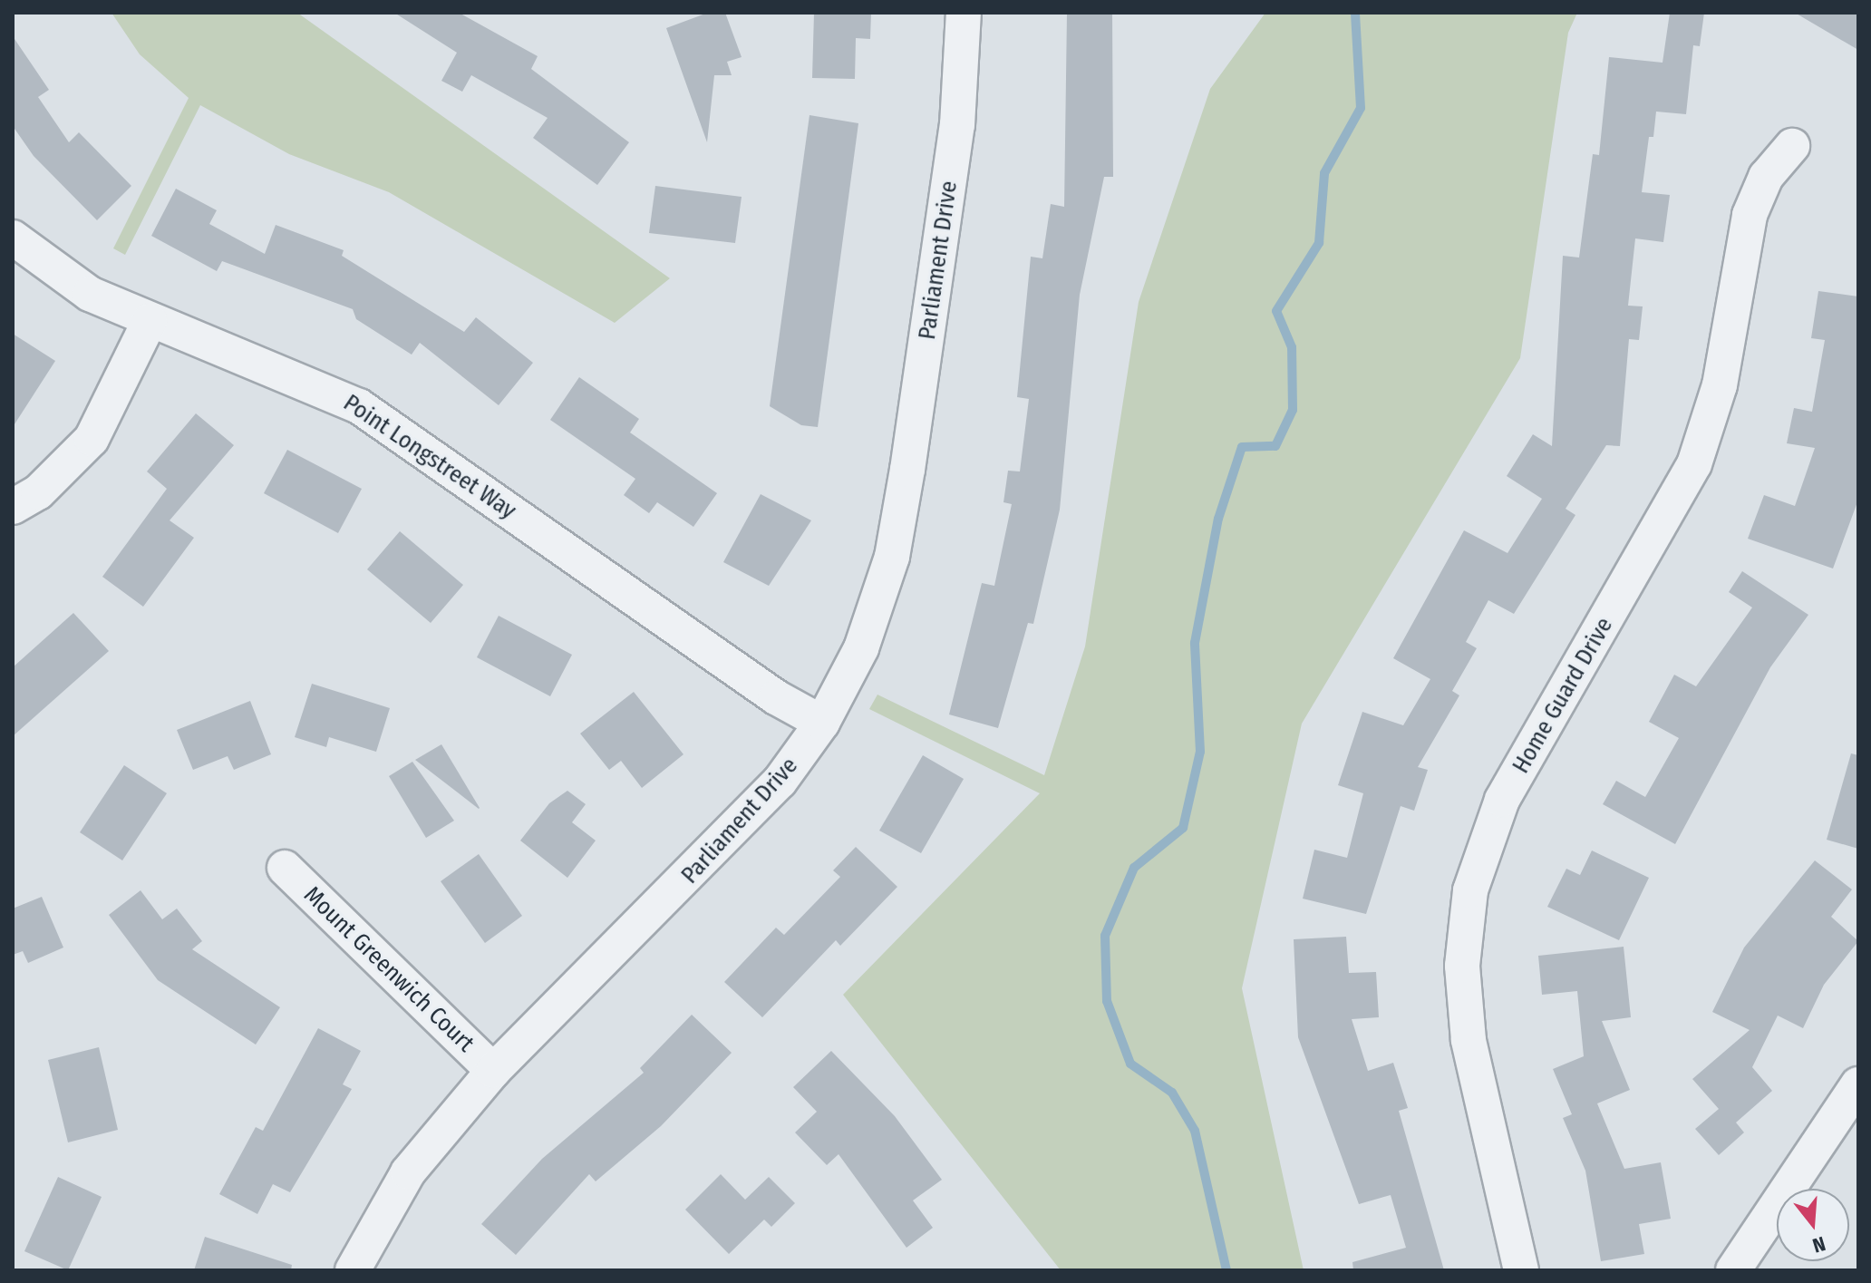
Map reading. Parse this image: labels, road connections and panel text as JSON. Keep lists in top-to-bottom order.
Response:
{
  "streets": {
    "street": [
      "Parliament Drive",
      "Point Longstreet Way",
      "Home Guard Drive",
      "Mount Greenwich Court"
    ]
  },
  "crossings": [
    ["Parliament Drive", "Point Longstreet Way"],
    ["Parliament Drive", "Mount Greenwich Court"]
  ],
  "north": "bottom"
}
